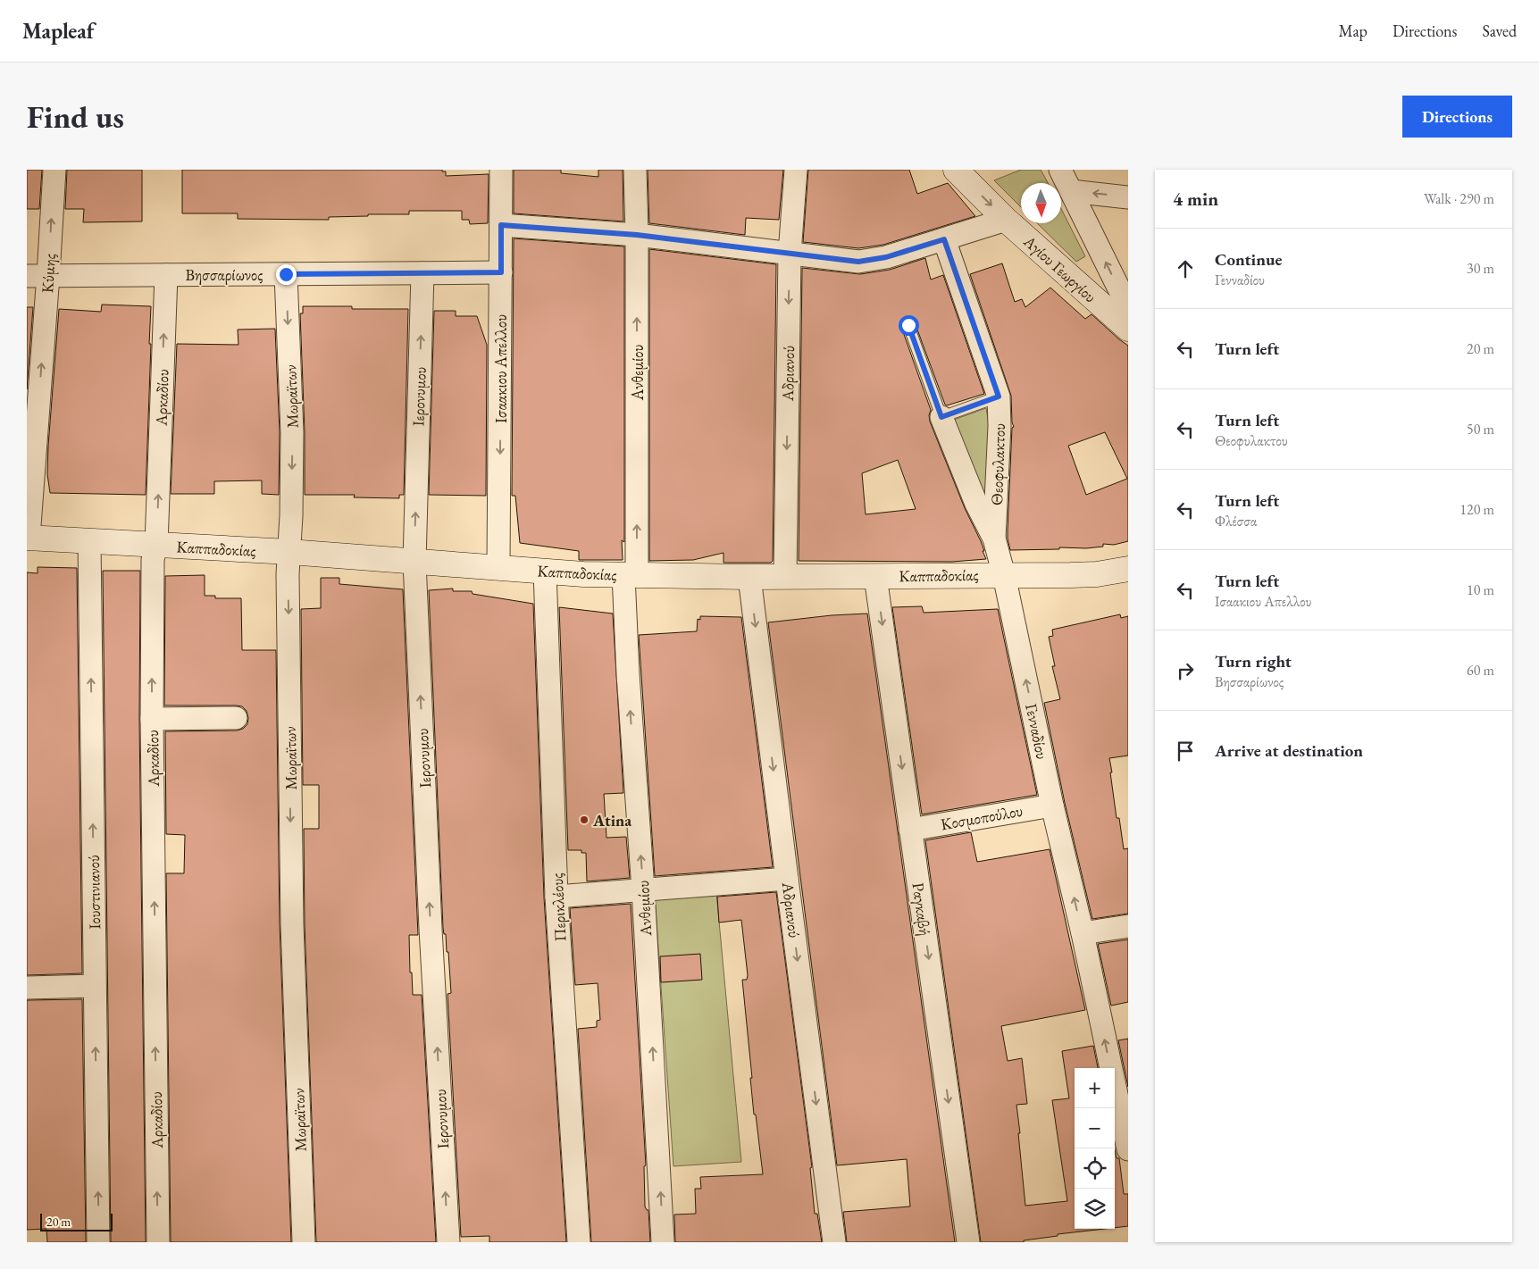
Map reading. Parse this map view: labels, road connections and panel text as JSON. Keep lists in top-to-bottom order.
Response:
{
  "streets": {
    "street": [
      "Αγίου Γεωργίου",
      "Κύμης",
      "Βησσαρίωνος",
      "Ισαακιου Απελλου",
      "Ανθεμίου",
      "Αδριανού",
      "Μωραϊτων",
      "Ιερονυμου",
      "Αρκαδίου",
      "Θεοφυλακτου",
      "Καππαδοκίας",
      "Γενναδίου",
      "Κοσμοπούλου",
      "Ιουστινιανού",
      "Περικλέους",
      "Ραγκαβή"
    ]
  },
  "crossings": [
    ["Κύμης", "Βησσαρίωνος"],
    ["Κύμης", "Καππαδοκίας"],
    ["Βησσαρίωνος", "Ισαακιου Απελλου"],
    ["Βησσαρίωνος", "Μωραϊτων"],
    ["Βησσαρίωνος", "Ιερονυμου"],
    ["Βησσαρίωνος", "Αρκαδίου"],
    ["Ισαακιου Απελλου", "Καππαδοκίας"],
    ["Ανθεμίου", "Καππαδοκίας"],
    ["Αδριανού", "Καππαδοκίας"],
    ["Μωραϊτων", "Καππαδοκίας"],
    ["Ιερονυμου", "Καππαδοκίας"],
    ["Αρκαδίου", "Καππαδοκίας"],
    ["Θεοφυλακτου", "Γενναδίου"],
    ["Καππαδοκίας", "Γενναδίου"],
    ["Καππαδοκίας", "Ιουστινιανού"],
    ["Καππαδοκίας", "Περικλέους"],
    ["Καππαδοκίας", "Ραγκαβή"],
    ["Γενναδίου", "Κοσμοπούλου"],
    ["Κοσμοπούλου", "Ραγκαβή"]
  ],
  "one_way": [
    "Κύμης",
    "Ισαακιου Απελλου",
    "Ανθεμίου",
    "Αδριανού",
    "Μωραϊτων",
    "Ιερονυμου",
    "Αρκαδίου",
    "Γενναδίου",
    "Ιουστινιανού",
    "Ραγκαβή"
  ],
  "places": ["Atina"],
  "scale_bar": "20 m",
  "north": "bottom",
  "page": {
    "header": "Mapleaf",
    "nav": ["Map", "Directions", "Saved"],
    "buttons": "Directions",
    "title": "Find us",
    "heading": ["4 min", "Walk · 290 m"],
    "list": [
      ["Continue", "Γενναδίου", "30 m"],
      ["Turn left", "20 m"],
      ["Turn left", "Θεοφυλακτου", "50 m"],
      ["Turn left", "Φλέσσα", "120 m"],
      ["Turn left", "Ισαακιου Απελλου", "10 m"],
      ["Turn right", "Βησσαρίωνος", "60 m"],
      "Arrive at destination"
    ],
    "map_buttons": ["+", "−"],
    "scale": "20 m"
  }
}
